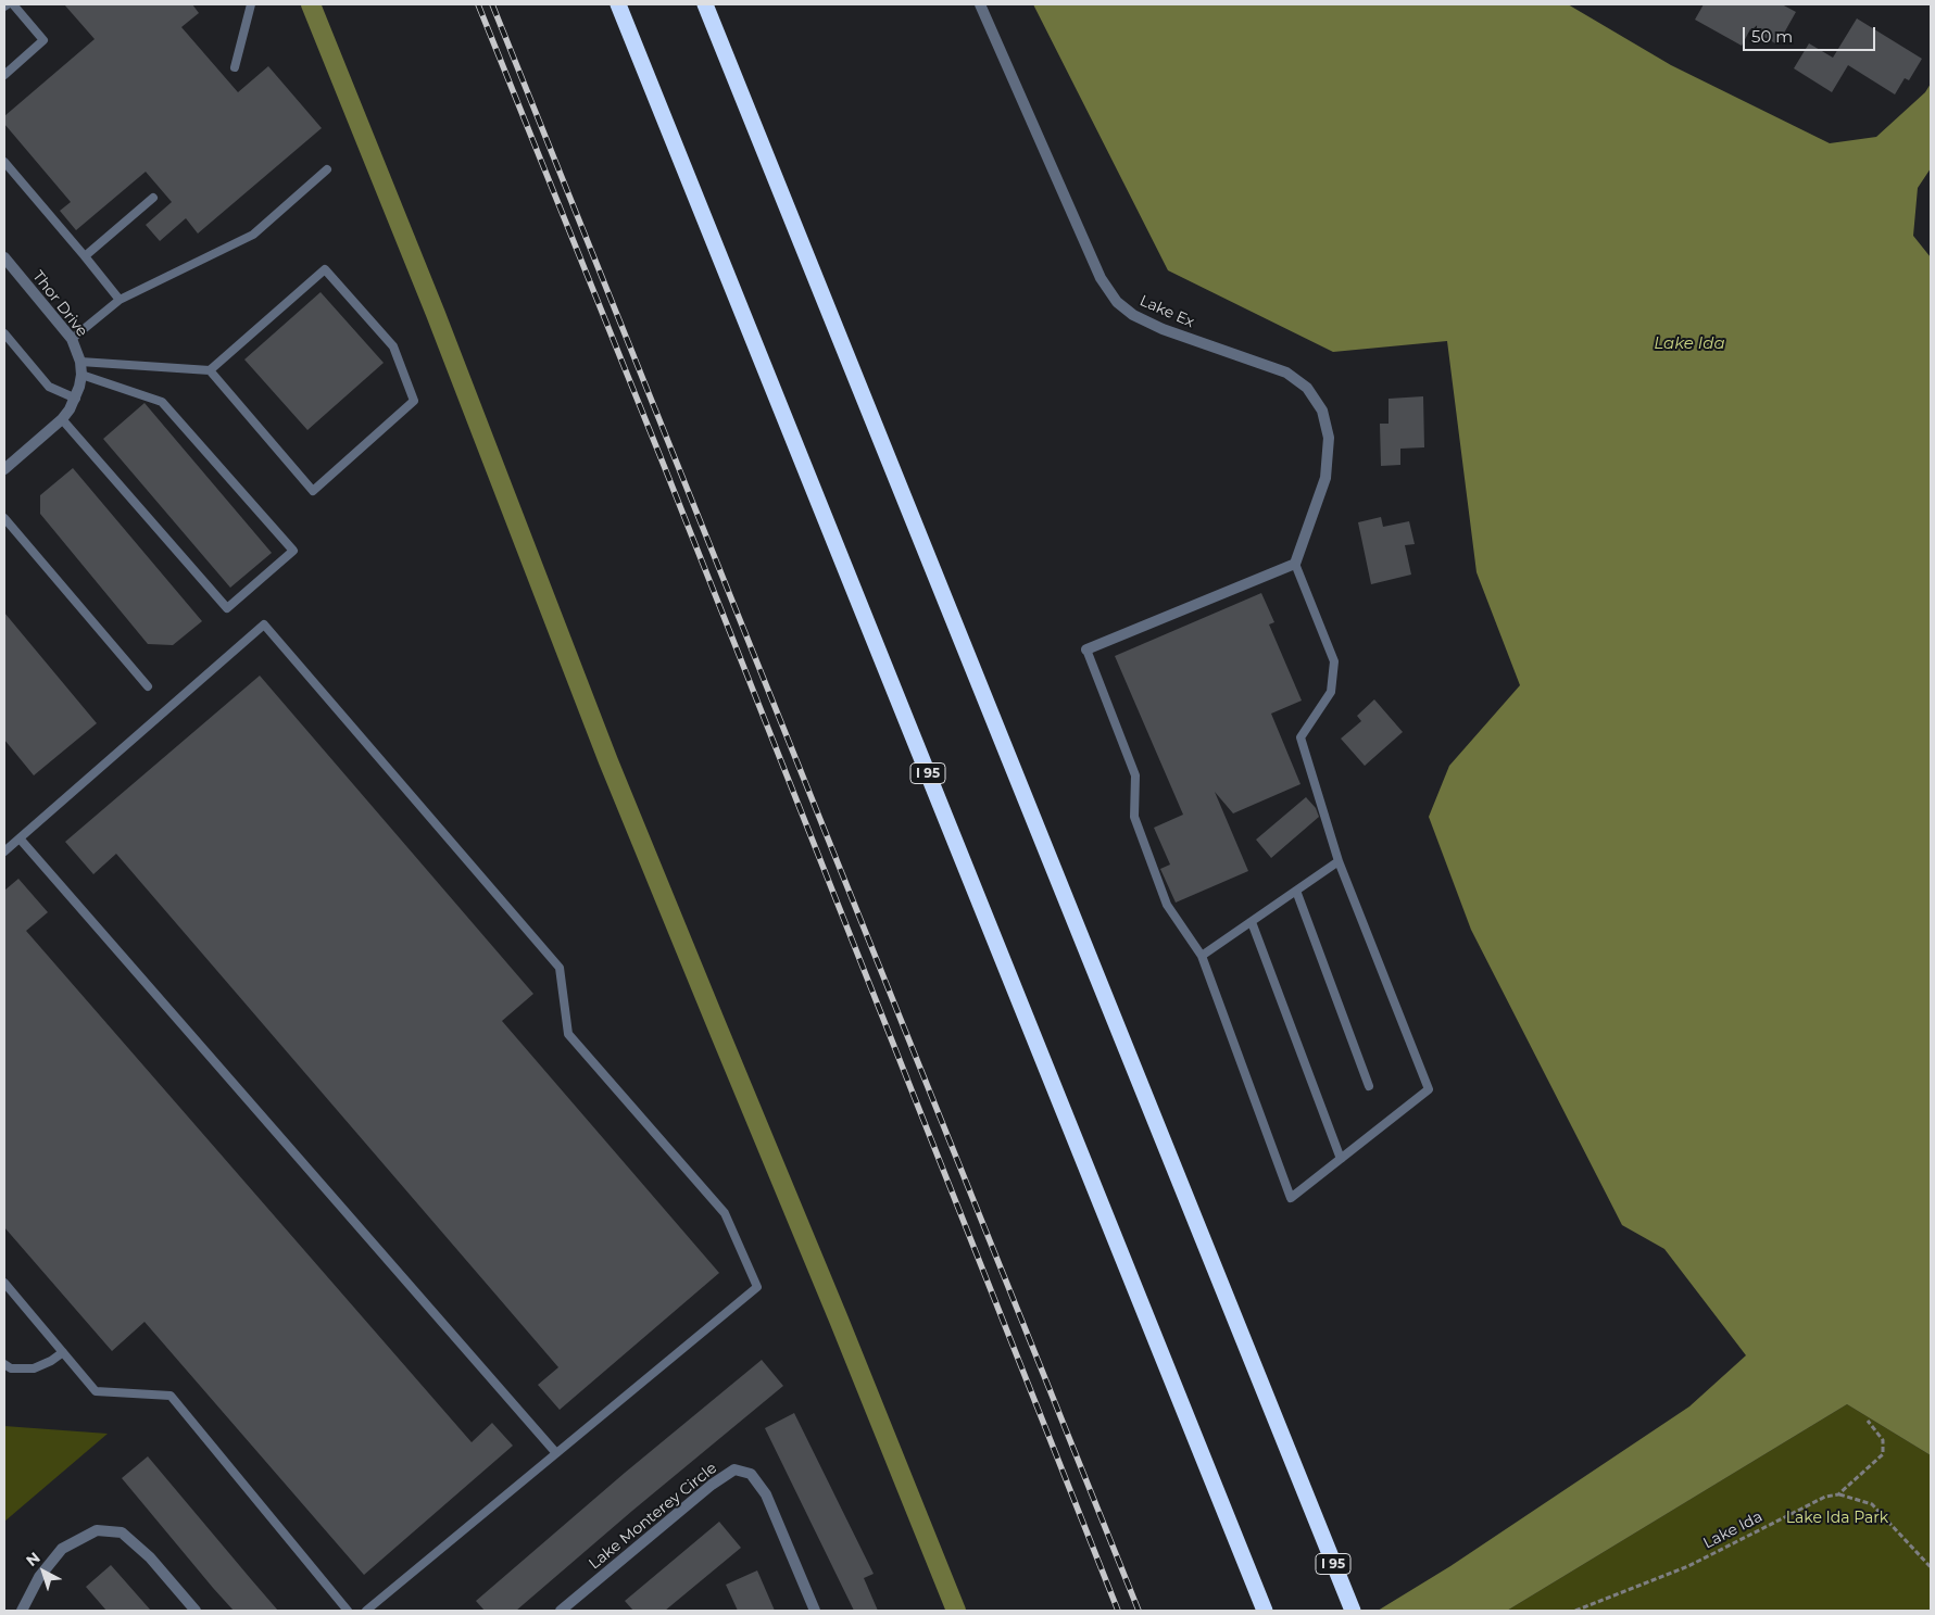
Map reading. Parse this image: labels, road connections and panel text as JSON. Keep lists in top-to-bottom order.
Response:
{
  "streets": {
    "highway": ["I 95"],
    "street": ["Thor Drive", "Lake Ex", "Lake Monterey Circle"],
    "path": ["Lake Ida"]
  },
  "water": ["Lake Ida"],
  "parks": ["Lake Ida Park"],
  "scale_bar": "50 m",
  "north": "top left"
}
